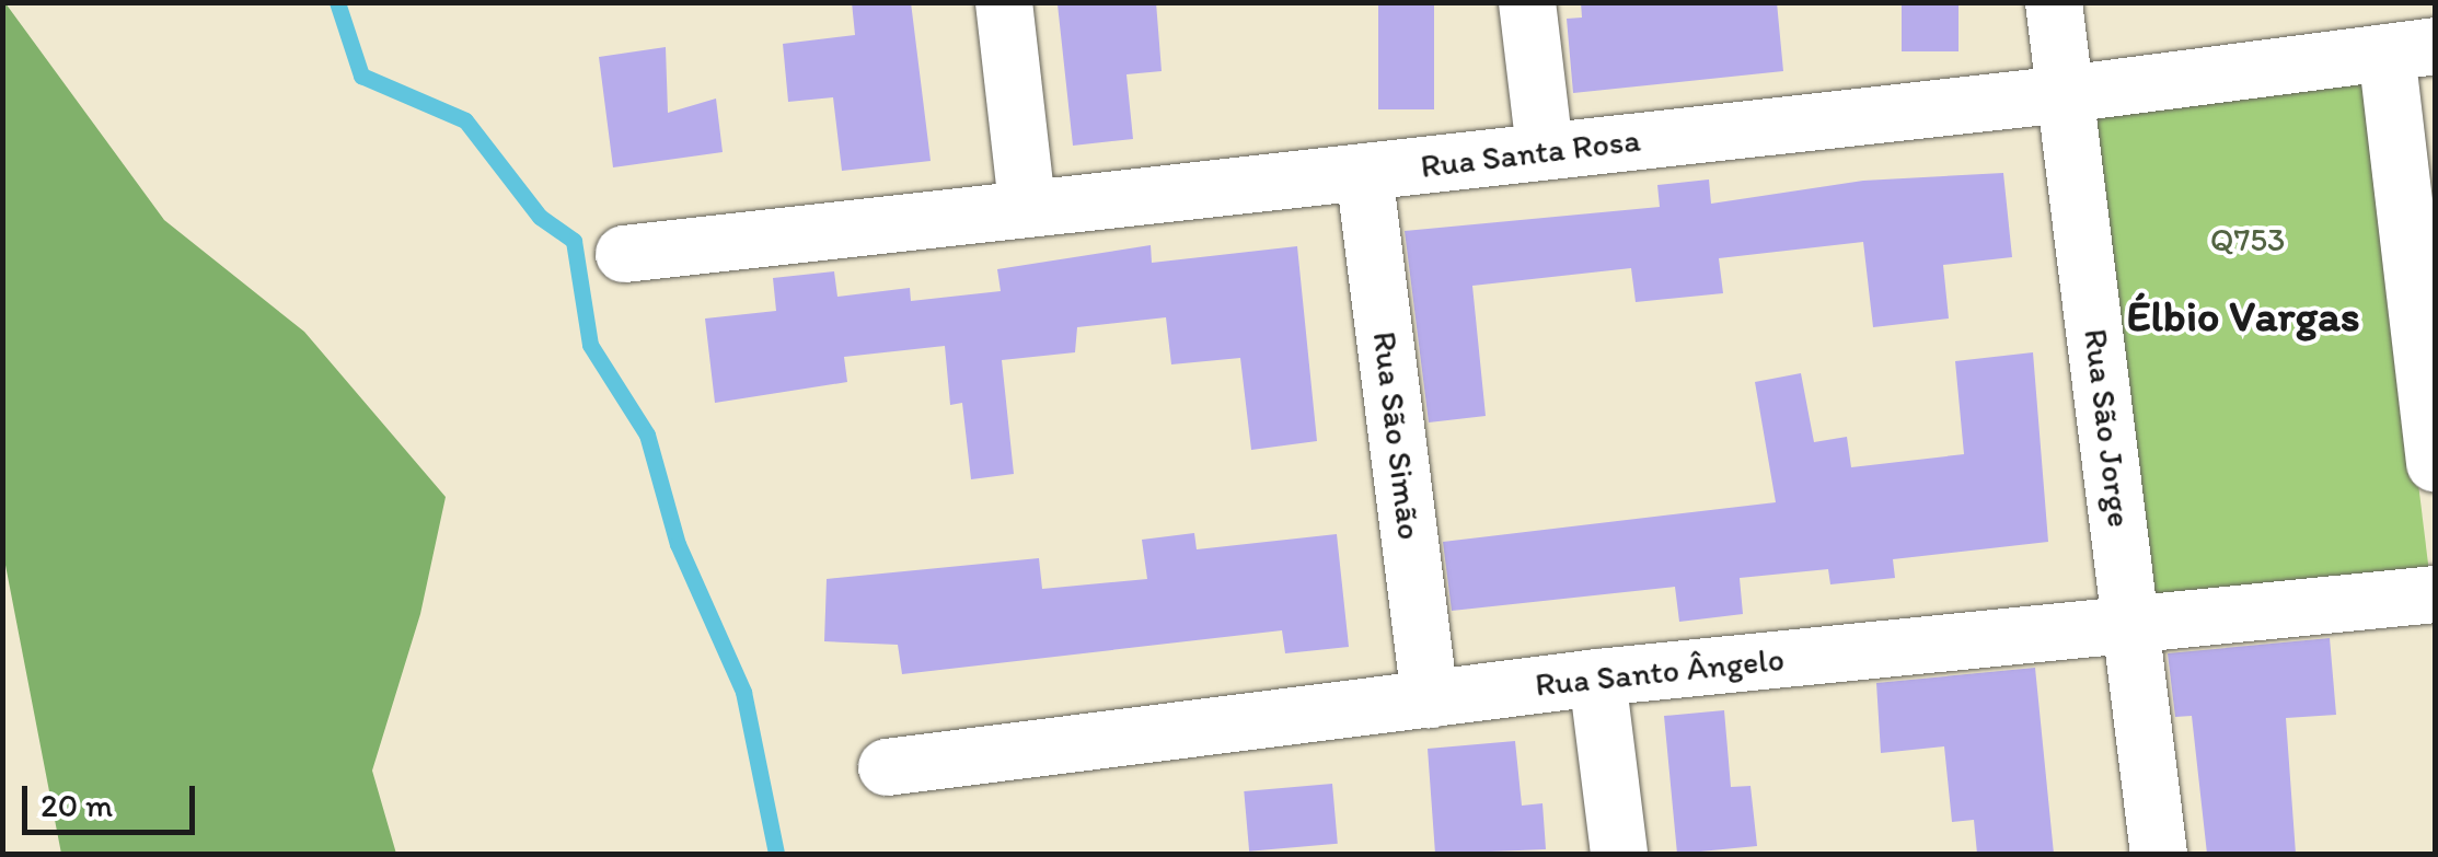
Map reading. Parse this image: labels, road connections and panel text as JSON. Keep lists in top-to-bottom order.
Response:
{
  "streets": {
    "street": [
      "Rua Santa Rosa",
      "Rua São Jorge",
      "Rua São Simão",
      "Rua Santo Ângelo"
    ]
  },
  "crossings": [
    ["Rua Santa Rosa", "Rua São Jorge"],
    ["Rua Santa Rosa", "Rua São Simão"],
    ["Rua São Jorge", "Rua Santo Ângelo"],
    ["Rua São Simão", "Rua Santo Ângelo"]
  ],
  "districts": ["Élbio Vargas"],
  "parks": ["Q753"],
  "scale_bar": "20 m"
}
